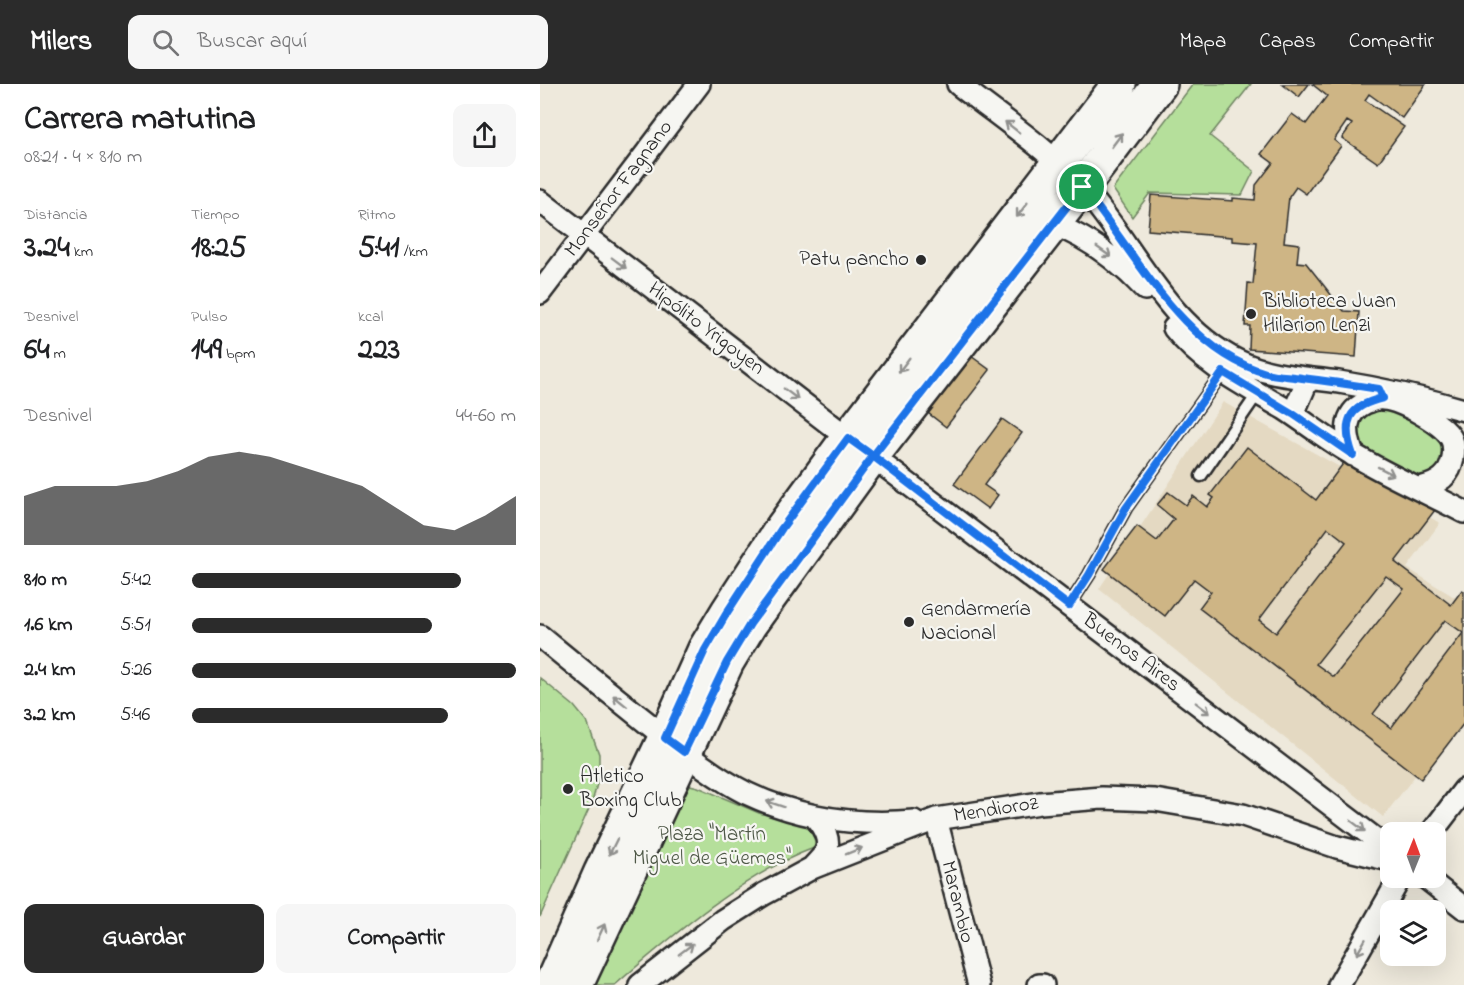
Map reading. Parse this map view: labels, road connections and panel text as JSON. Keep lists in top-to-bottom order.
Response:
{
  "streets": {
    "street": [
      "Monseñor Fagnano",
      "Hipólito Yrigoyen",
      "Buenos Aires",
      "Mendioroz",
      "Marambio"
    ]
  },
  "crossings": [
    ["Monseñor Fagnano", "Hipólito Yrigoyen"],
    ["Hipólito Yrigoyen", "Buenos Aires"],
    ["Mendioroz", "Marambio"]
  ],
  "one_way": ["Hipólito Yrigoyen", "Buenos Aires", "Mendioroz"],
  "parks": ["Plaza \"Martín Miguel de Güemes\""],
  "places": [
    "Patu pancho",
    "Biblioteca Juan Hilarion Lenzi",
    "Gendarmería Nacional",
    "Atletico Boxing Club"
  ],
  "north": "top",
  "page": {
    "header": "Milers",
    "search": "Buscar aquí",
    "nav": ["Mapa", "Capas", "Compartir"],
    "heading": ["Carrera matutina", "08:21 · 4 × 810 m"],
    "stats": [
      ["Distancia", "3.24 km"],
      ["Tiempo", "18:25"],
      ["Ritmo", "5:41 /km"],
      ["Desnivel", "64 m"],
      ["Pulso", "149 bpm"],
      ["kcal", "223"]
    ],
    "chart": ["Desnivel", "44–60 m"],
    "list": [
      {
        "name": "810 m",
        "note": "5:42"
      },
      {
        "name": "1.6 km",
        "note": "5:51"
      },
      {
        "name": "2.4 km",
        "note": "5:26"
      },
      {
        "name": "3.2 km",
        "note": "5:46"
      }
    ],
    "buttons": ["Guardar", "Compartir"]
  }
}
